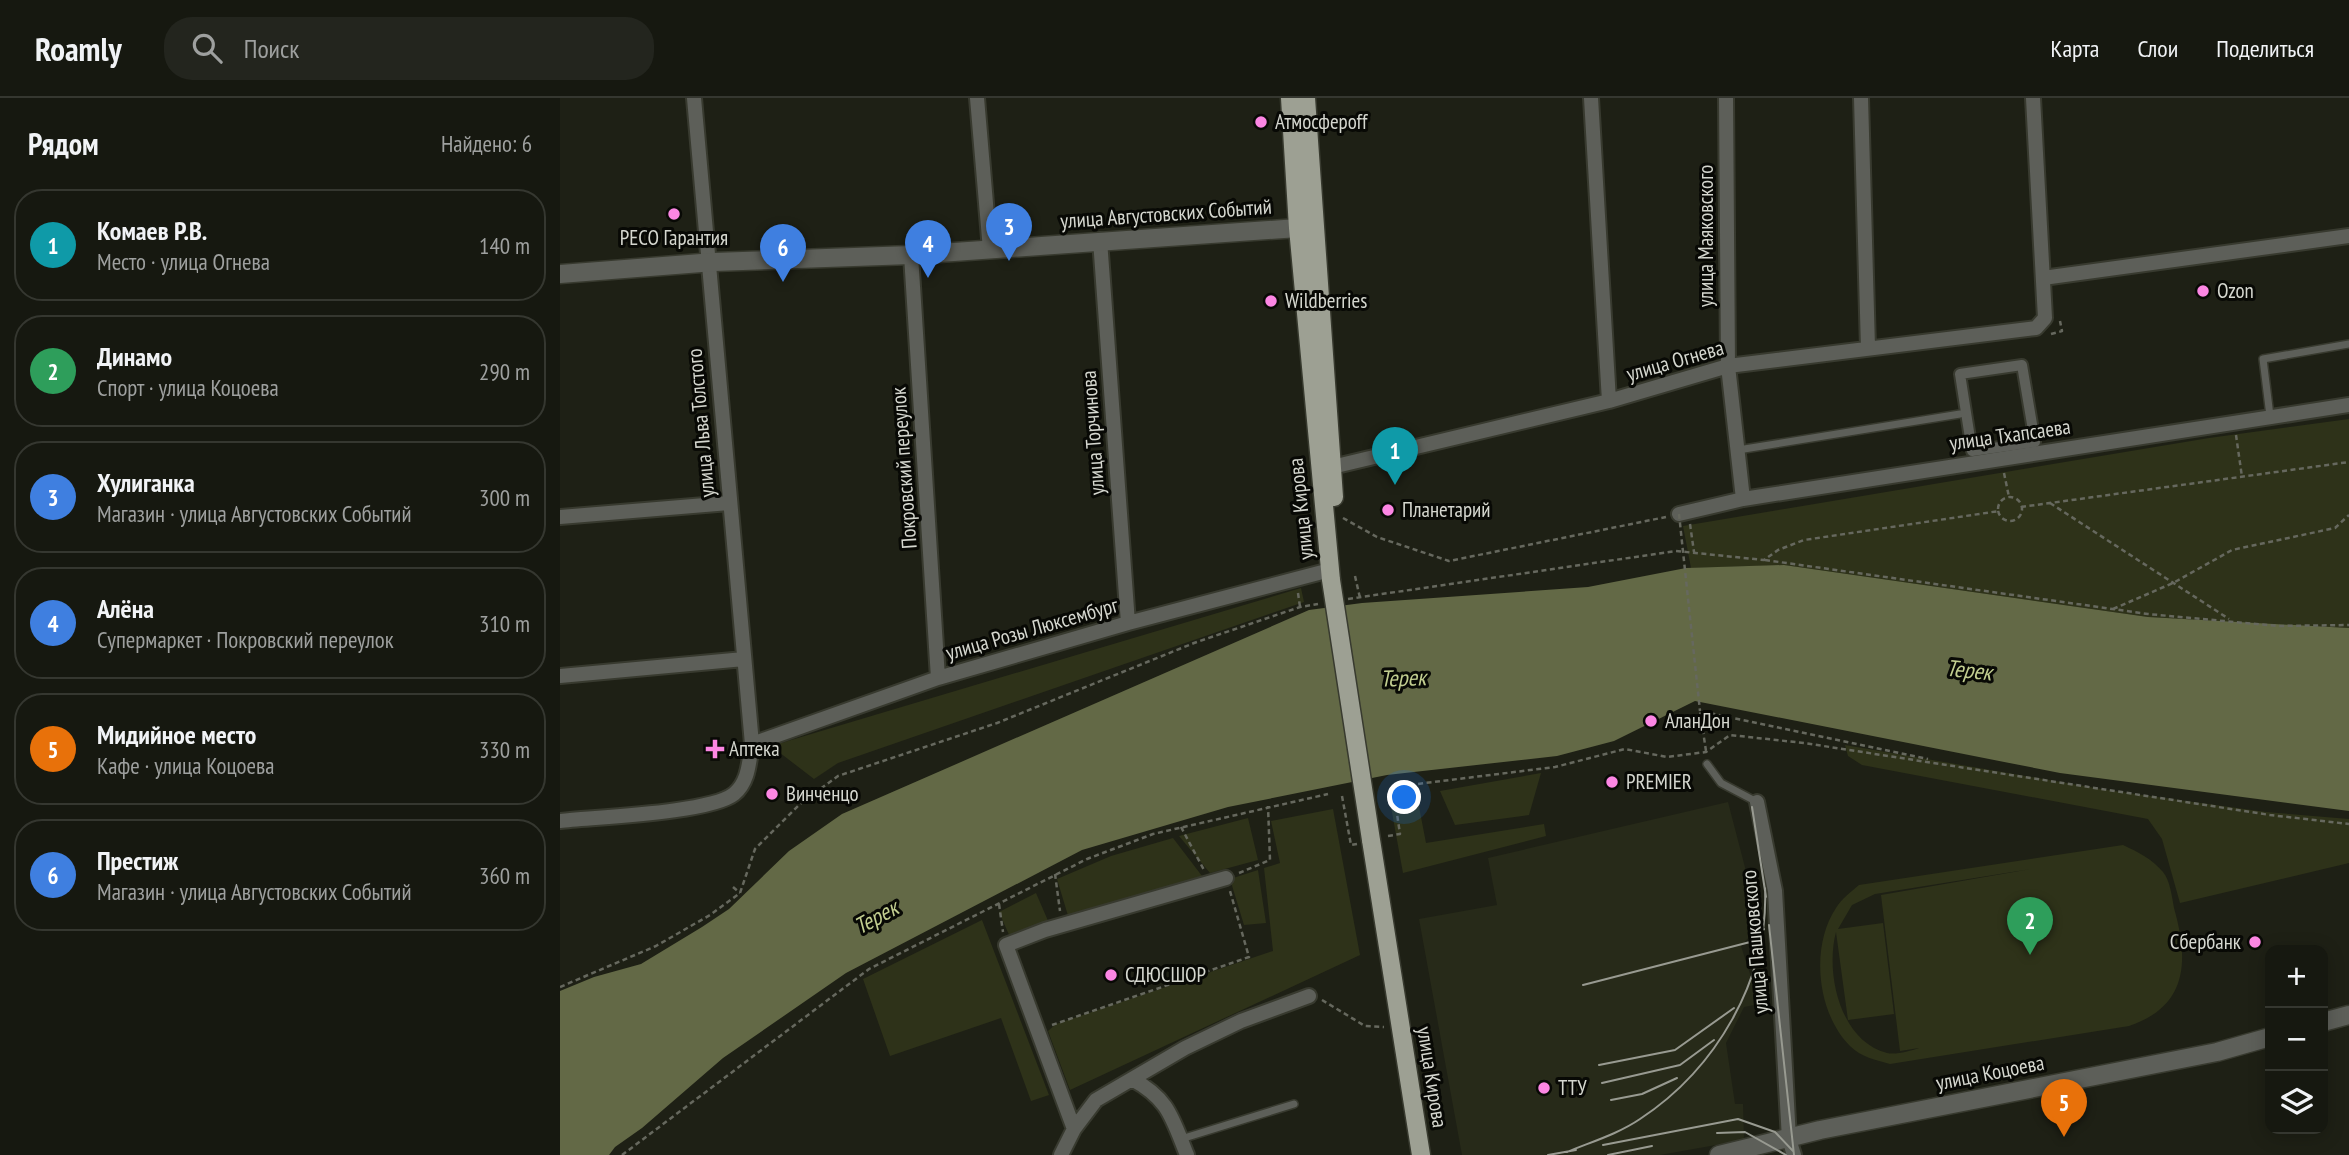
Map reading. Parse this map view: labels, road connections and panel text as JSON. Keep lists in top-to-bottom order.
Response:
{
  "streets": {
    "main road": ["улица Кирова"],
    "street": [
      "улица Августовских Событий",
      "улица Маяковского",
      "улица Огнева",
      "улица Льва Толстого",
      "улица Торчинова",
      "улица Тхапсаева",
      "Покровский переулок",
      "улица Розы Люксембург",
      "улица Пашковского",
      "улица Коцоева"
    ]
  },
  "crossings": [
    ["улица Августовских Событий", "улица Льва Толстого"],
    ["улица Августовских Событий", "улица Торчинова"],
    ["улица Августовских Событий", "Покровский переулок"],
    ["улица Августовских Событий", "улица Кирова"],
    ["улица Маяковского", "улица Огнева"],
    ["улица Маяковского", "улица Тхапсаева"],
    ["улица Огнева", "улица Кирова"],
    ["улица Льва Толстого", "улица Розы Люксембург"],
    ["улица Торчинова", "улица Розы Люксембург"],
    ["Покровский переулок", "улица Розы Люксембург"],
    ["улица Кирова", "улица Розы Люксембург"],
    ["улица Пашковского", "улица Коцоева"]
  ],
  "water": ["Терек"],
  "places": {
    "other": [
      "Атмосферoff",
      "РЕСО Гарантия",
      "Ozon",
      "Wildberries",
      "Планетарий",
      "АланДон",
      "PREMIER",
      "Винченцо",
      "Сбербанк",
      "СДЮСШОР",
      "ТТУ"
    ],
    "health": ["Аптека"]
  },
  "page": {
    "header": "Roamly",
    "search": "Поиск",
    "nav": ["Карта", "Слои", "Поделиться"],
    "heading": ["Рядом", "Найдено: 6"],
    "list": [
      {
        "mark": "1",
        "name": "Комаев Р.В.",
        "note": "Место · улица Огнева",
        "value": "140 m"
      },
      {
        "mark": "2",
        "name": "Динамо",
        "note": "Спорт · улица Коцоева",
        "value": "290 m"
      },
      {
        "mark": "3",
        "name": "Хулиганка",
        "note": "Магазин · улица Августовских Событий",
        "value": "300 m"
      },
      {
        "mark": "4",
        "name": "Алёна",
        "note": "Супермаркет · Покровский переулок",
        "value": "310 m"
      },
      {
        "mark": "5",
        "name": "Мидийное место",
        "note": "Кафе · улица Коцоева",
        "value": "330 m"
      },
      {
        "mark": "6",
        "name": "Престиж",
        "note": "Магазин · улица Августовских Событий",
        "value": "360 m"
      }
    ],
    "pins": [
      "3",
      "4",
      "6",
      "1",
      "2",
      "5"
    ],
    "map_buttons": ["+", "−"]
  }
}
